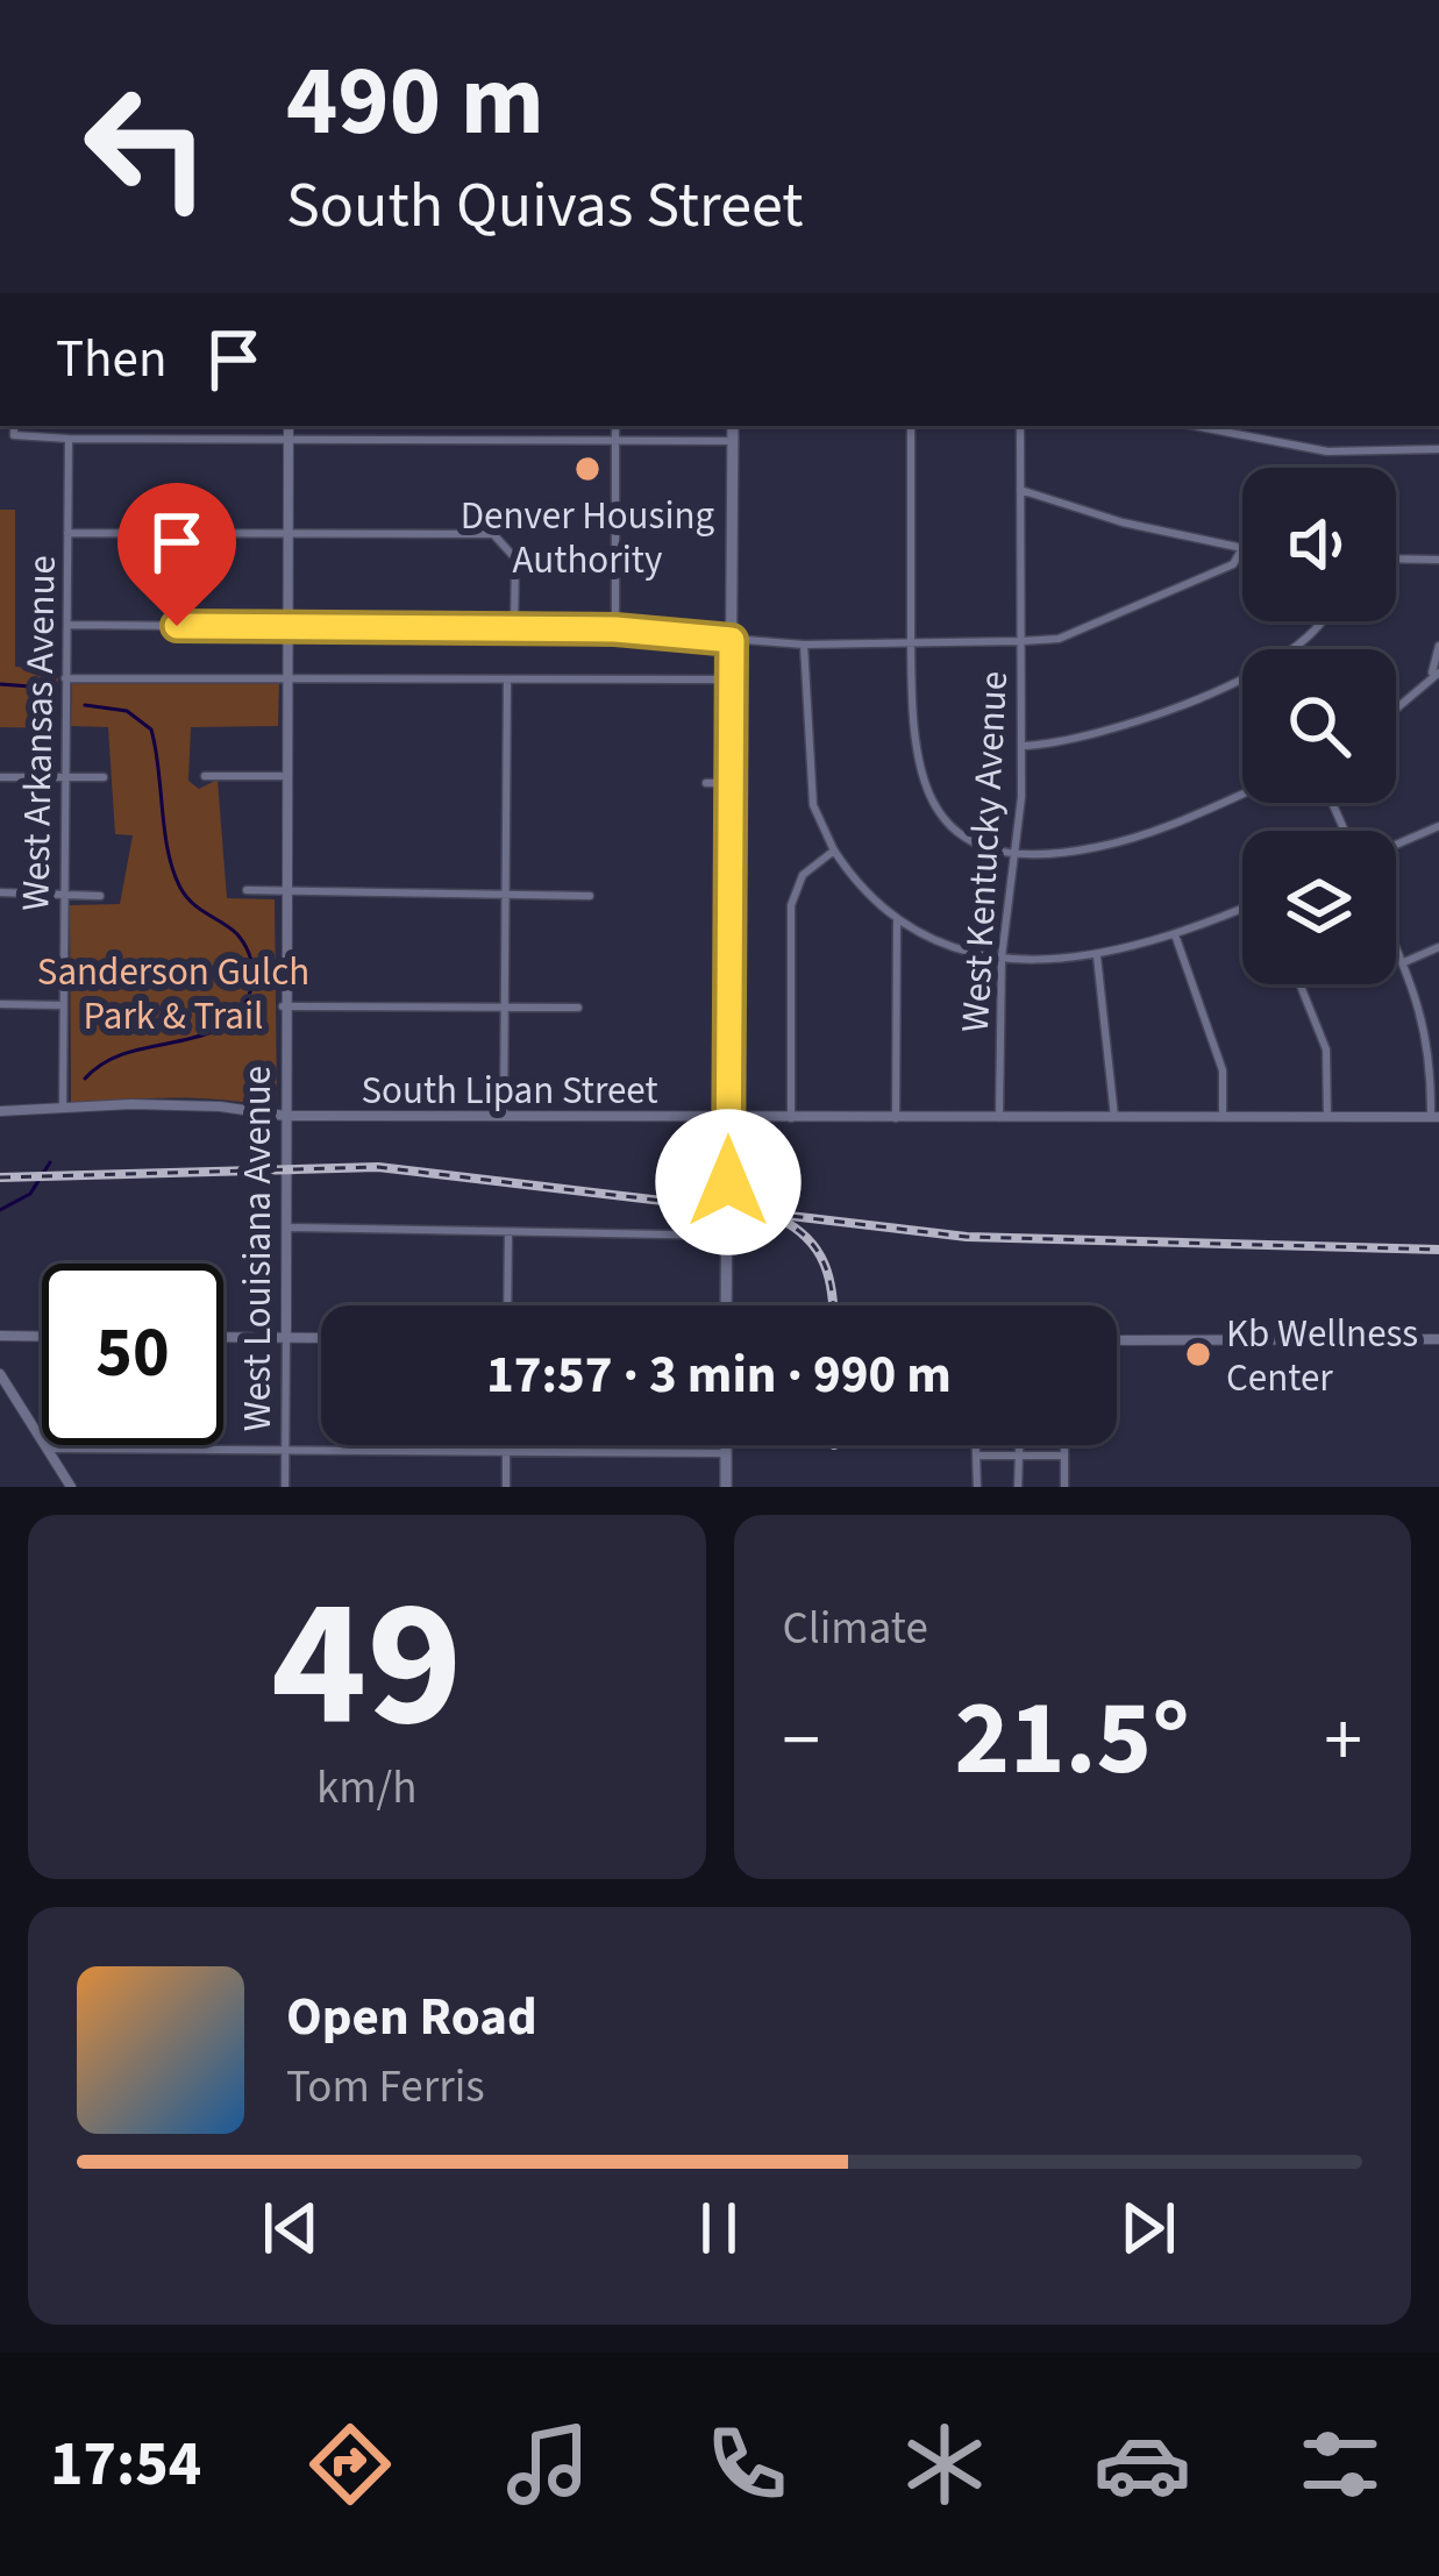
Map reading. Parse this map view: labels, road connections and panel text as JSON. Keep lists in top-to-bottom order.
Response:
{
  "streets": {
    "street": [
      "West Arkansas Avenue",
      "West Kentucky Avenue",
      "South Lipan Street",
      "West Louisiana Avenue"
    ]
  },
  "crossings": [
    ["West Arkansas Avenue", "South Lipan Street"],
    ["West Kentucky Avenue", "South Lipan Street"],
    ["South Lipan Street", "West Louisiana Avenue"]
  ],
  "parks": ["Sanderson Gulch Park & Trail"],
  "places": ["Denver Housing Authority", "Kb Wellness Center"],
  "page": {
    "turn": ["490 m", "South Quivas Street"],
    "then": "Then",
    "limit": "50",
    "trip": "17:57 · 3 min · 990 m",
    "tile": [
      ["49", "km/h"],
      "Climate"
    ],
    "heat": ["−", "21.5°", "+"],
    "song": ["Open Road", "Tom Ferris"],
    "tabs": "17:54"
  }
}
